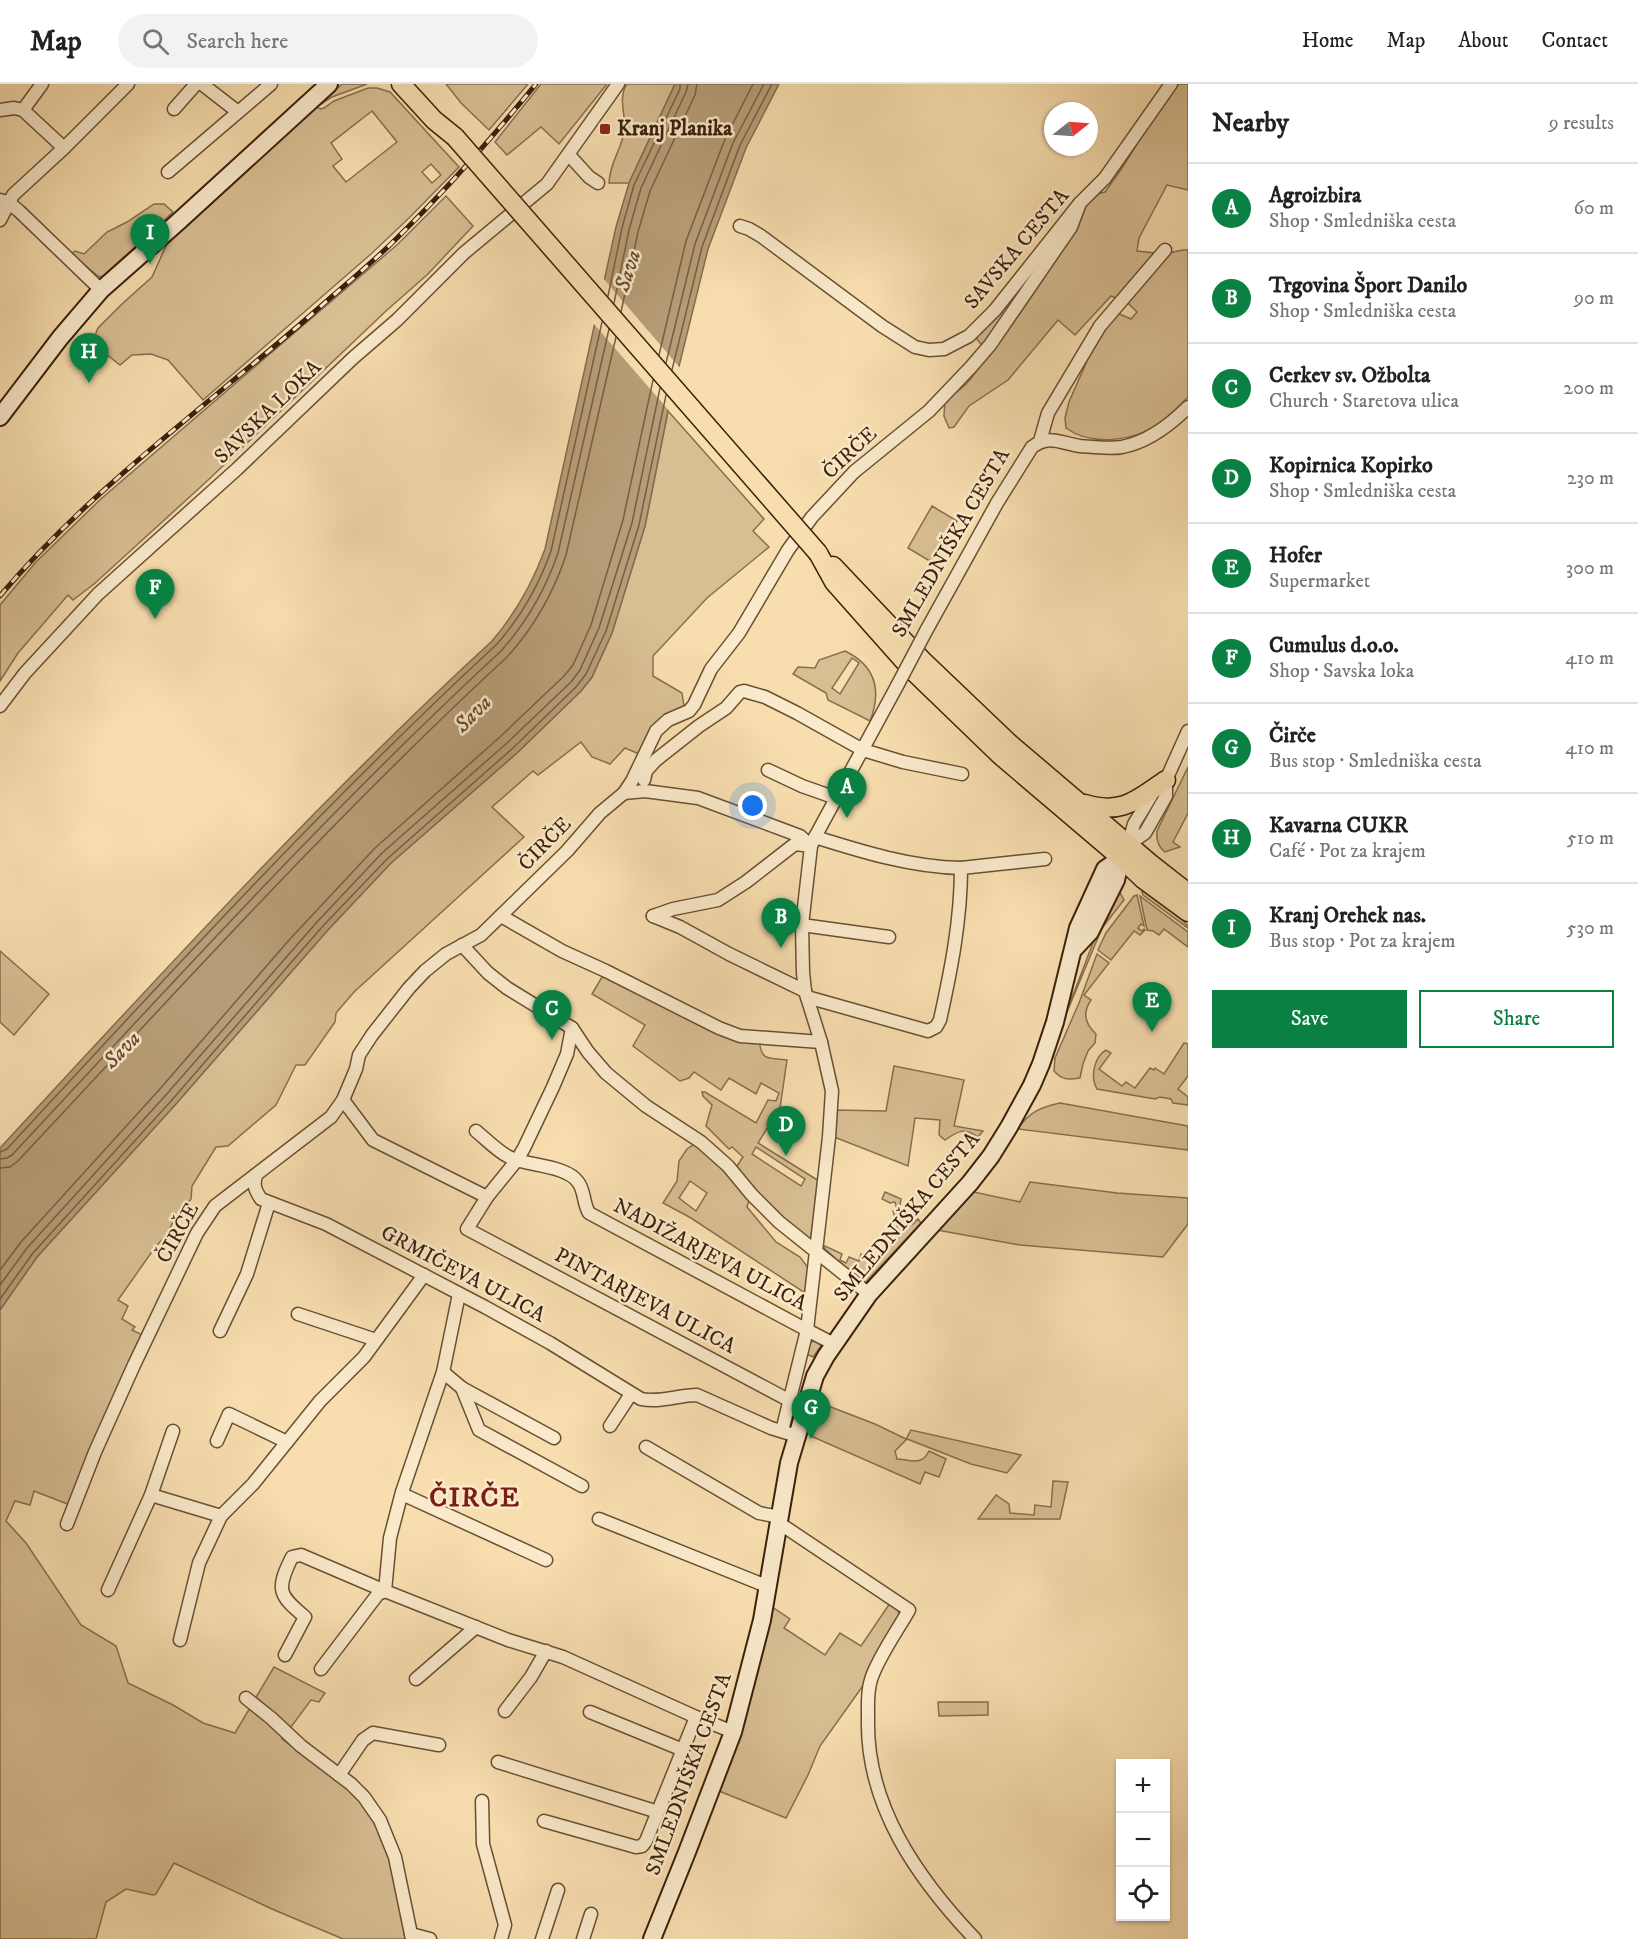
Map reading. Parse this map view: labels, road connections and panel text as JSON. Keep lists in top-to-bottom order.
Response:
{
  "streets": {
    "street": [
      "SAVSKA CESTA",
      "SAVSKA LOKA",
      "ČIRČE",
      "SMLEDNIŠKA CESTA",
      "NADIŽARJEVA ULICA",
      "GRMIČEVA ULICA",
      "PINTARJEVA ULICA"
    ]
  },
  "crossings": [
    ["SAVSKA CESTA", "ČIRČE"],
    ["SMLEDNIŠKA CESTA", "NADIŽARJEVA ULICA"],
    ["SMLEDNIŠKA CESTA", "GRMIČEVA ULICA"],
    ["SMLEDNIŠKA CESTA", "PINTARJEVA ULICA"],
    ["NADIŽARJEVA ULICA", "PINTARJEVA ULICA"]
  ],
  "districts": ["ČIRČE"],
  "water": ["Sava"],
  "places": {
    "transit": ["Kranj Planika"]
  },
  "north": "right",
  "page": {
    "header": "Map",
    "search": "Search here",
    "nav": [
      "Home",
      "Map",
      "About",
      "Contact"
    ],
    "heading": ["Nearby", "9 results"],
    "list": [
      {
        "mark": "A",
        "name": "Agroizbira",
        "note": "Shop · Smledniška cesta",
        "value": "60 m"
      },
      {
        "mark": "B",
        "name": "Trgovina Šport Danilo",
        "note": "Shop · Smledniška cesta",
        "value": "90 m"
      },
      {
        "mark": "C",
        "name": "Cerkev sv. Ožbolta",
        "note": "Church · Staretova ulica",
        "value": "200 m"
      },
      {
        "mark": "D",
        "name": "Kopirnica Kopirko",
        "note": "Shop · Smledniška cesta",
        "value": "230 m"
      },
      {
        "mark": "E",
        "name": "Hofer",
        "note": "Supermarket",
        "value": "300 m"
      },
      {
        "mark": "F",
        "name": "Cumulus d.o.o.",
        "note": "Shop · Savska loka",
        "value": "410 m"
      },
      {
        "mark": "G",
        "name": "Čirče",
        "note": "Bus stop · Smledniška cesta",
        "value": "410 m"
      },
      {
        "mark": "H",
        "name": "Kavarna CUKR",
        "note": "Café · Pot za krajem",
        "value": "510 m"
      },
      {
        "mark": "I",
        "name": "Kranj Orehek nas.",
        "note": "Bus stop · Pot za krajem",
        "value": "530 m"
      }
    ],
    "pins": [
      "I",
      "H",
      "F",
      "A",
      "B",
      "E",
      "C",
      "D",
      "G"
    ],
    "buttons": ["Save", "Share"],
    "map_buttons": ["+", "−"]
  }
}
